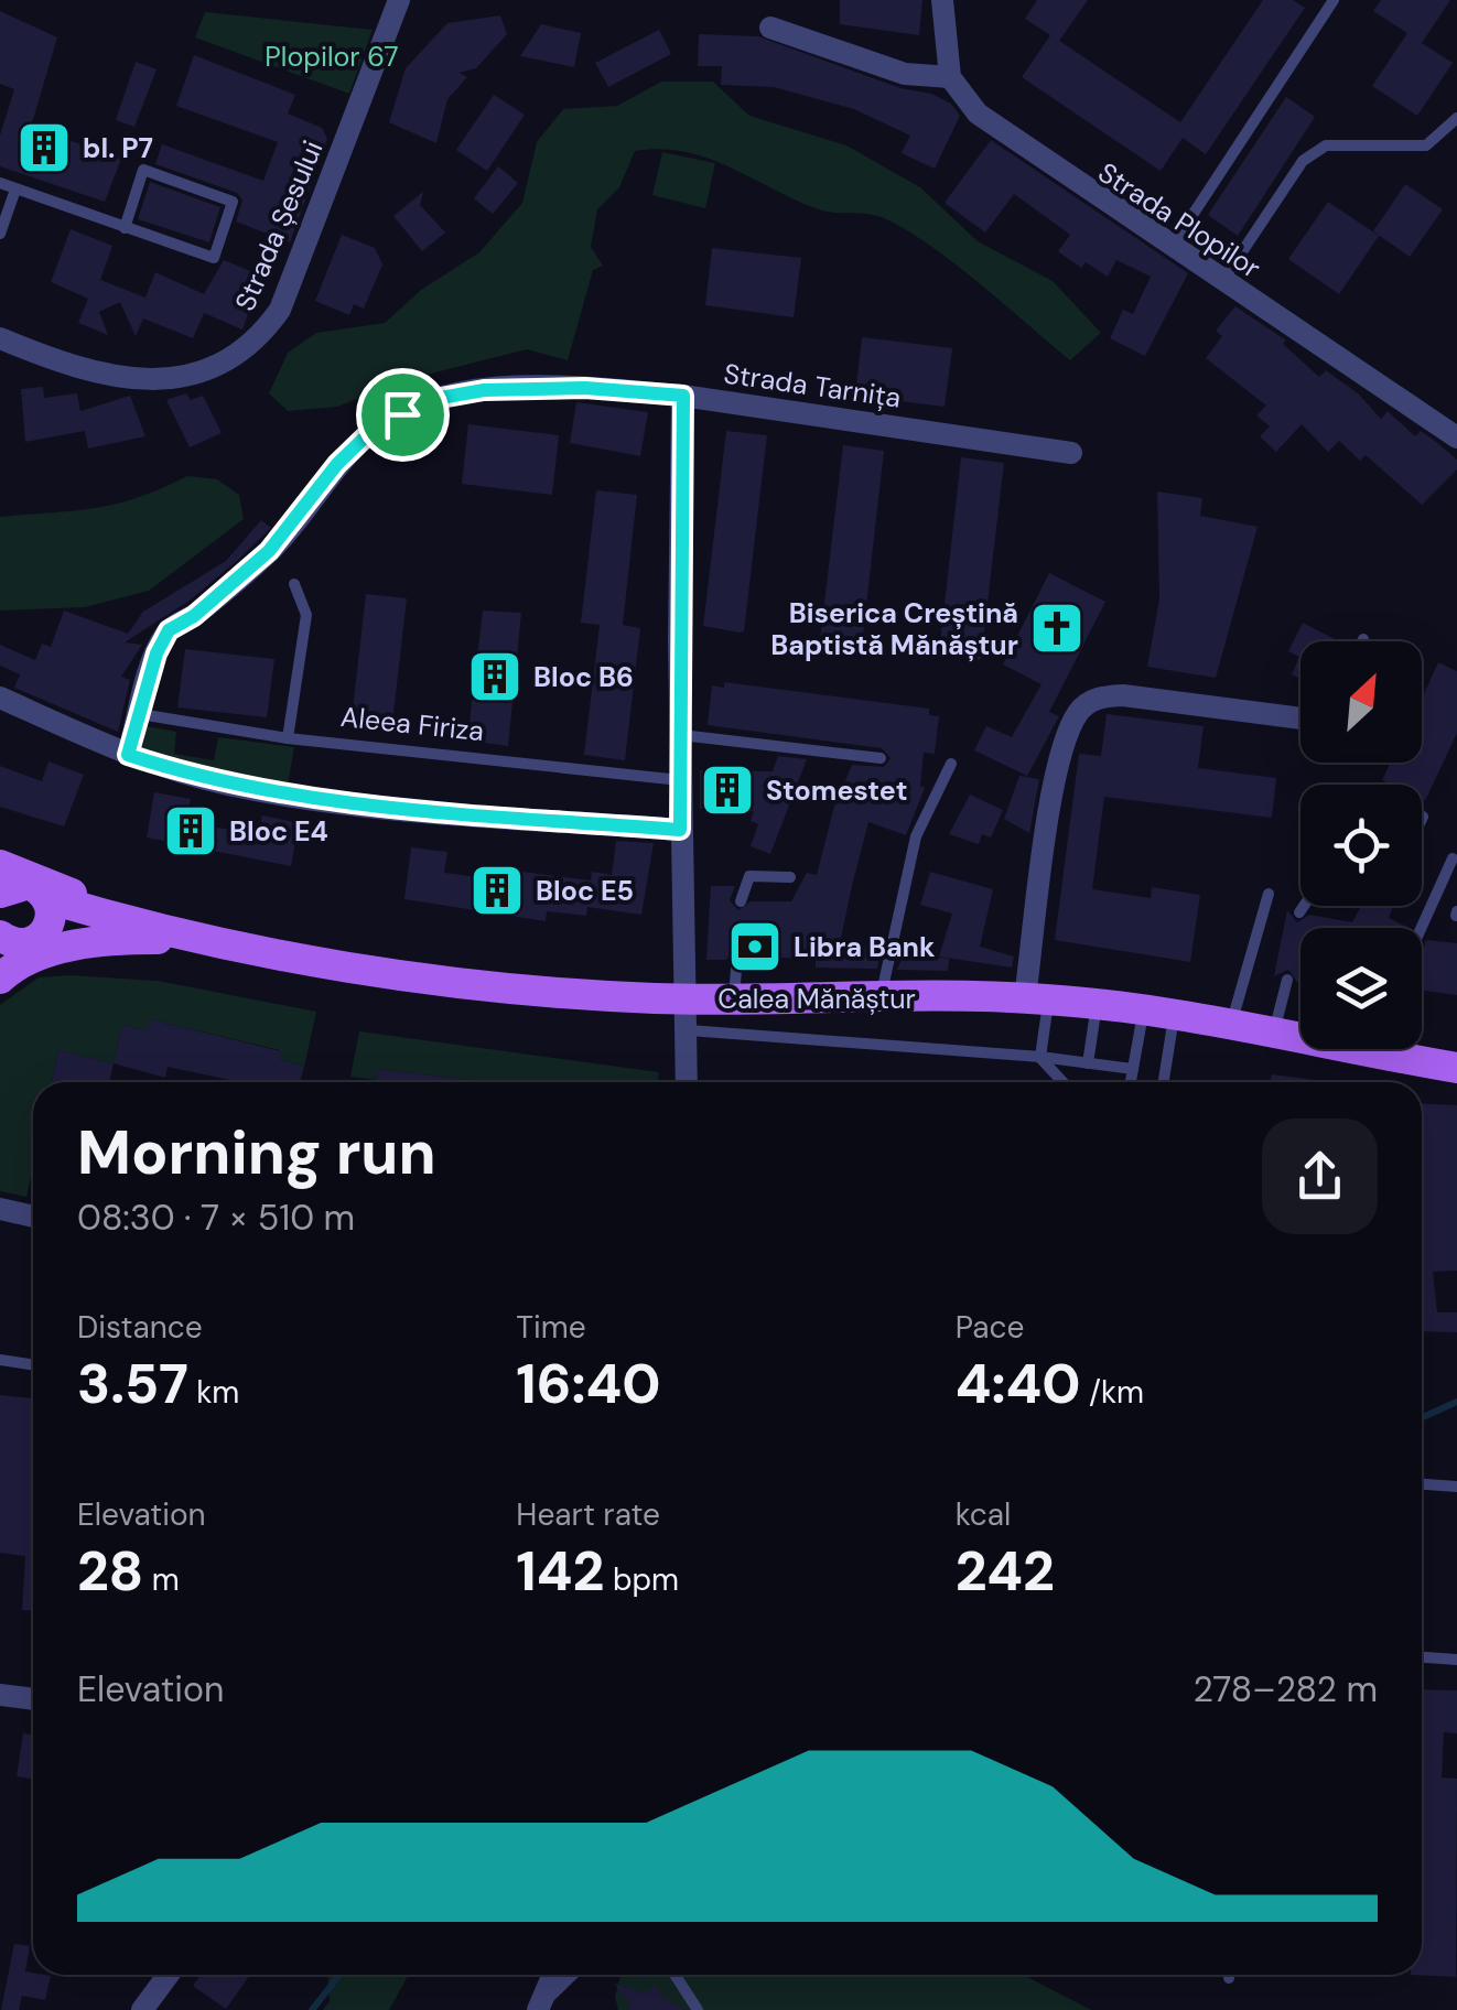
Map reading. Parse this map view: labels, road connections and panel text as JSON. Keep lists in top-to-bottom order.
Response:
{
  "streets": {
    "main road": ["Calea Mănăștur"],
    "street": ["Strada Plopilor", "Strada Șesului", "Strada Tarnița"],
    "lane": ["Aleea Firiza"]
  },
  "crossings": [
    ["Strada Tarnița", "Aleea Firiza"],
    ["Strada Tarnița", "Calea Mănăștur"]
  ],
  "parks": ["Plopilor 67"],
  "places": {
    "building": [
      "bl. P7",
      "Bloc B6",
      "Stomestet",
      "Bloc E4",
      "Bloc E5"
    ],
    "church": ["Biserica Creștină Baptistă Mănăștur"],
    "bank": ["Libra Bank"]
  },
  "north": "top right",
  "page": {
    "heading": ["Morning run", "08:30 · 7 × 510 m"],
    "stats": [
      ["Distance", "3.57 km"],
      ["Time", "16:40"],
      ["Pace", "4:40 /km"],
      ["Elevation", "28 m"],
      ["Heart rate", "142 bpm"],
      ["kcal", "242"]
    ],
    "chart": ["Elevation", "278–282 m"]
  }
}
